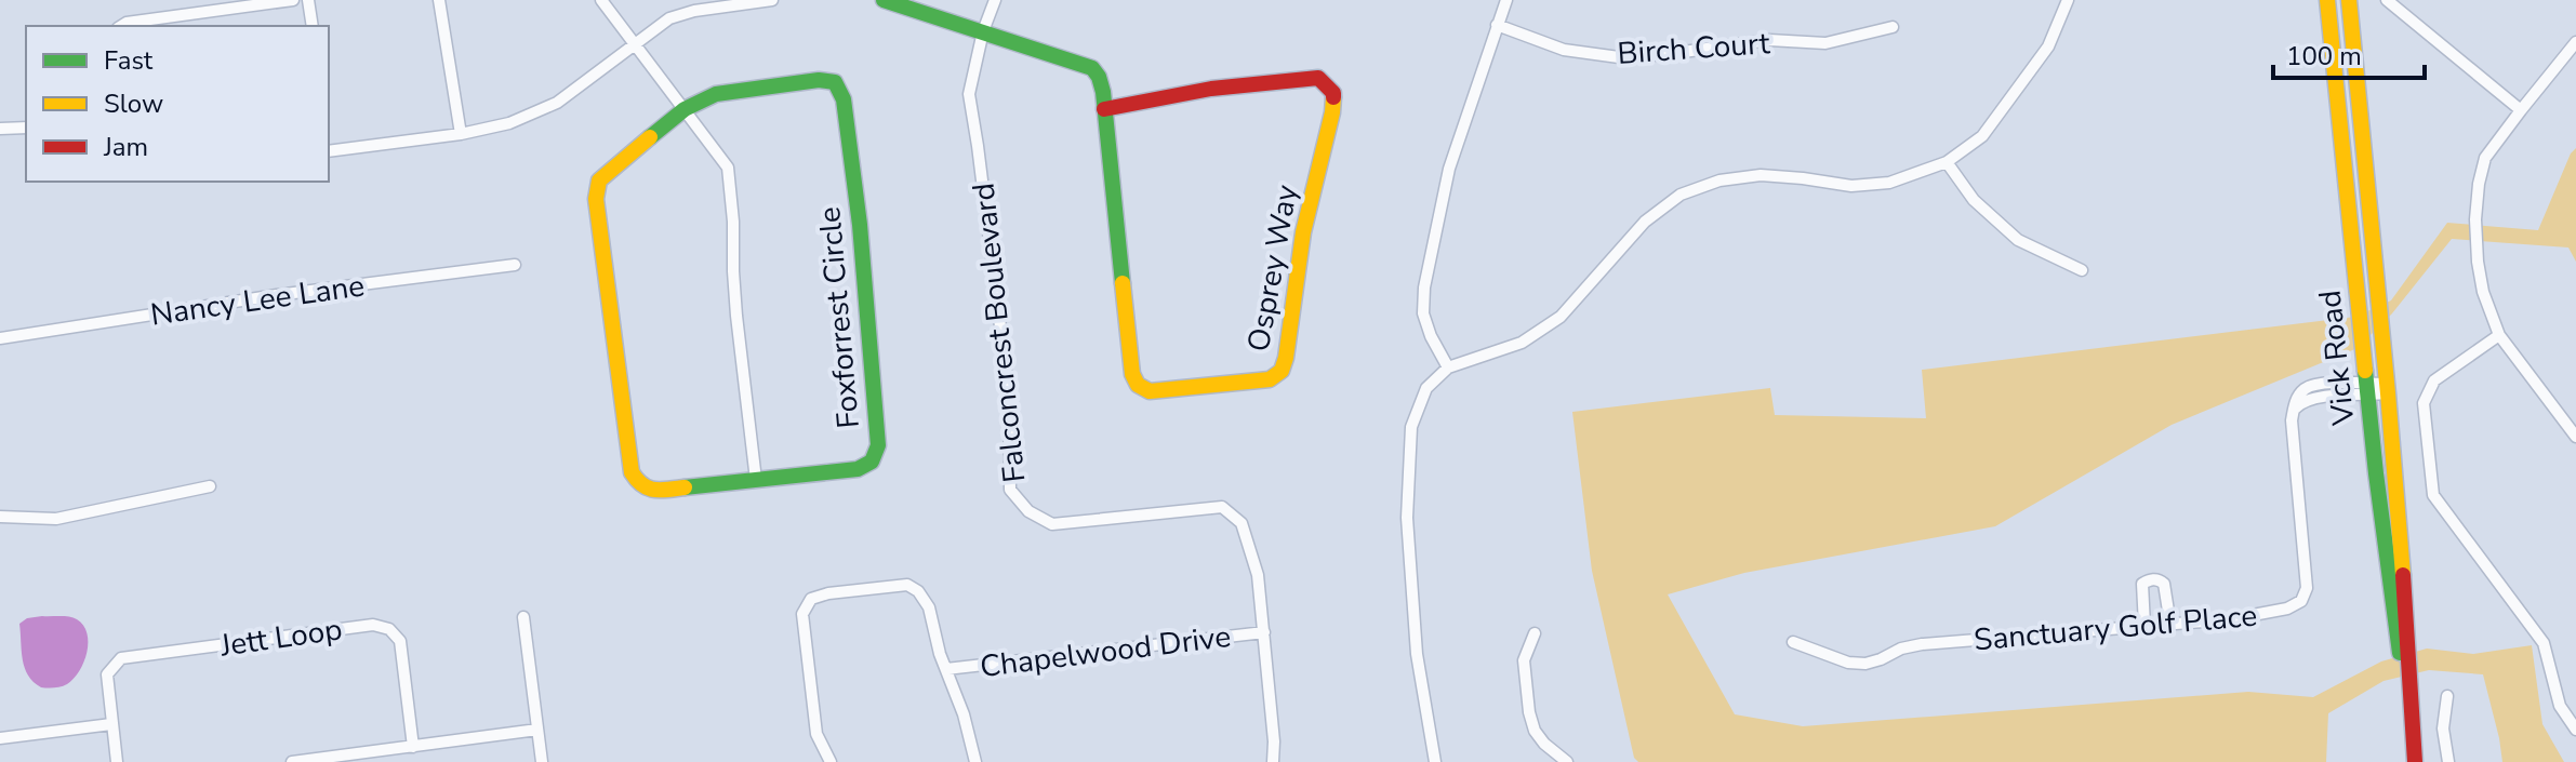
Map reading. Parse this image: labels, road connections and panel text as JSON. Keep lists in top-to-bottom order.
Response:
{
  "streets": {
    "street": [
      "Birch Court",
      "Osprey Way",
      "Nancy Lee Lane",
      "Foxforrest Circle",
      "Falconcrest Boulevard",
      "Vick Road",
      "Sanctuary Golf Place",
      "Jett Loop",
      "Chapelwood Drive"
    ]
  },
  "crossings": [
    ["Osprey Way", "Falconcrest Boulevard"],
    ["Falconcrest Boulevard", "Chapelwood Drive"]
  ],
  "legend": ["Fast", "Slow", "Jam"],
  "scale_bar": "100 m"
}
